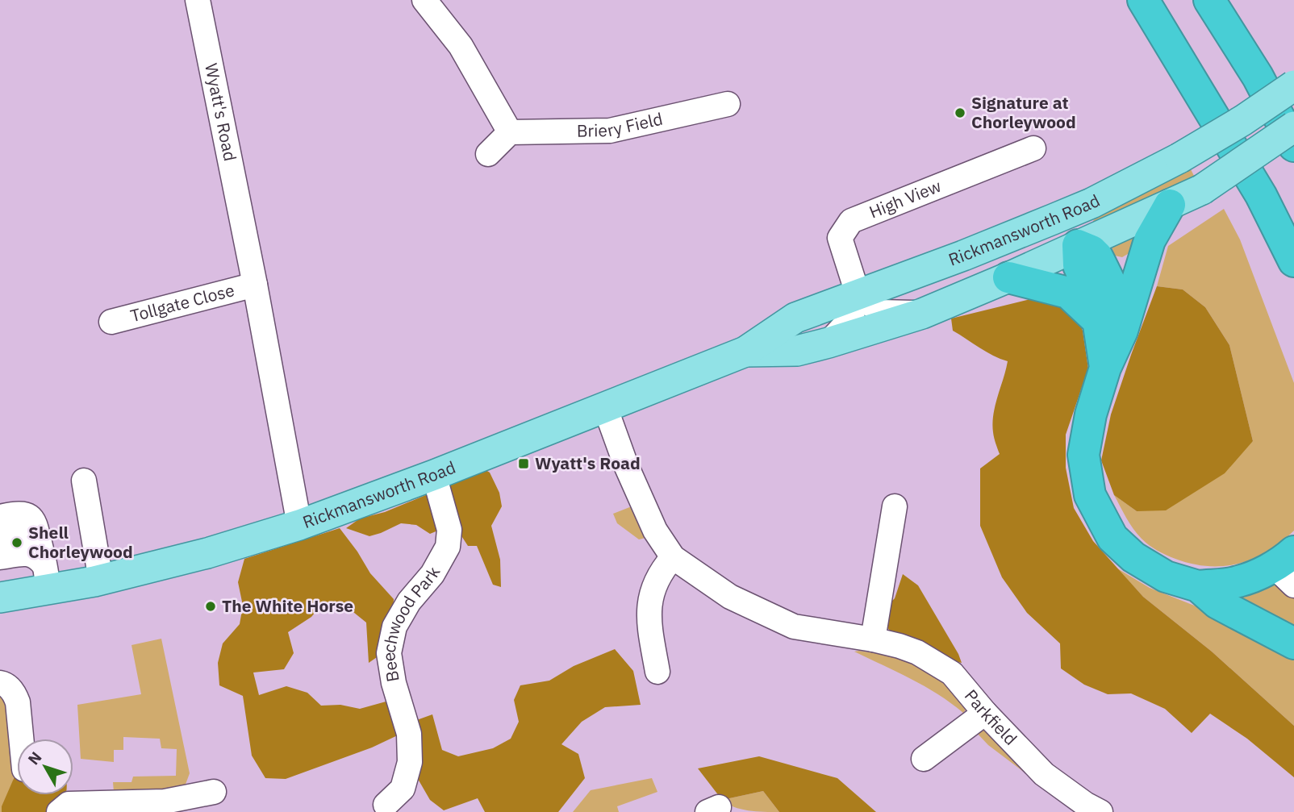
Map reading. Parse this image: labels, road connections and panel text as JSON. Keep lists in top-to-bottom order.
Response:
{
  "streets": {
    "main road": ["Rickmansworth Road"],
    "street": [
      "Wyatt's Road",
      "Briery Field",
      "High View",
      "Tollgate Close",
      "Beechwood Park",
      "Parkfield"
    ]
  },
  "crossings": [
    ["Wyatt's Road", "Rickmansworth Road"],
    ["Wyatt's Road", "Tollgate Close"],
    ["High View", "Rickmansworth Road"],
    ["Rickmansworth Road", "Beechwood Park"],
    ["Rickmansworth Road", "Parkfield"]
  ],
  "places": {
    "other": ["Signature at Chorleywood", "Shell Chorleywood", "The White Horse"],
    "transit": ["Wyatt's Road"]
  },
  "north": "top left"
}
